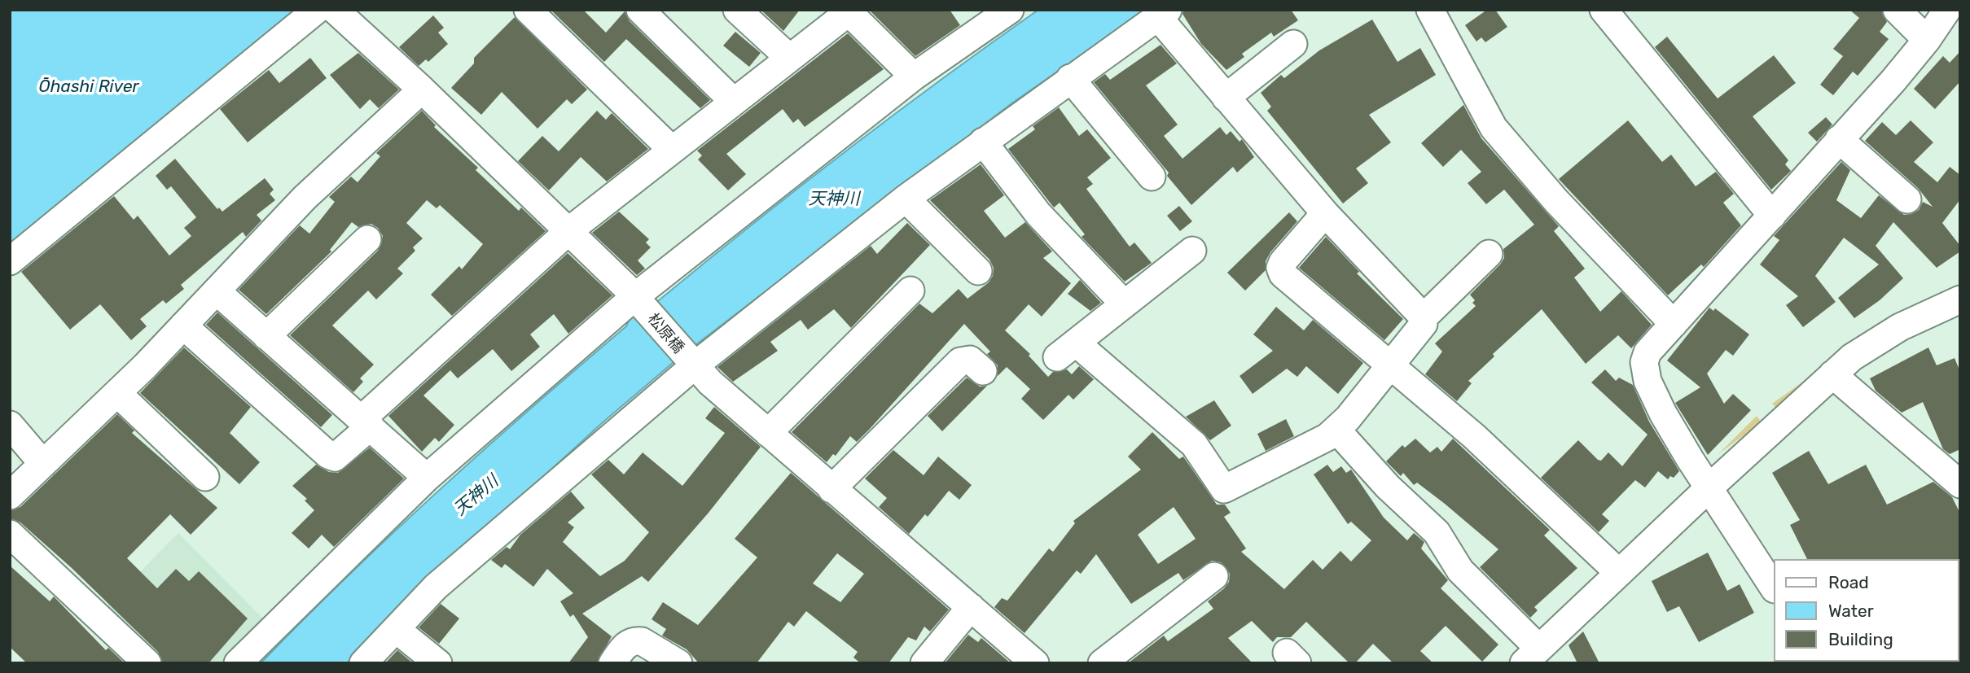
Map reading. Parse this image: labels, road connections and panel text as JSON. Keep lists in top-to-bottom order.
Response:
{
  "streets": {
    "street": ["松原橋"]
  },
  "water": ["Ōhashi River", "天神川"],
  "legend": ["Road", "Water", "Building"]
}
